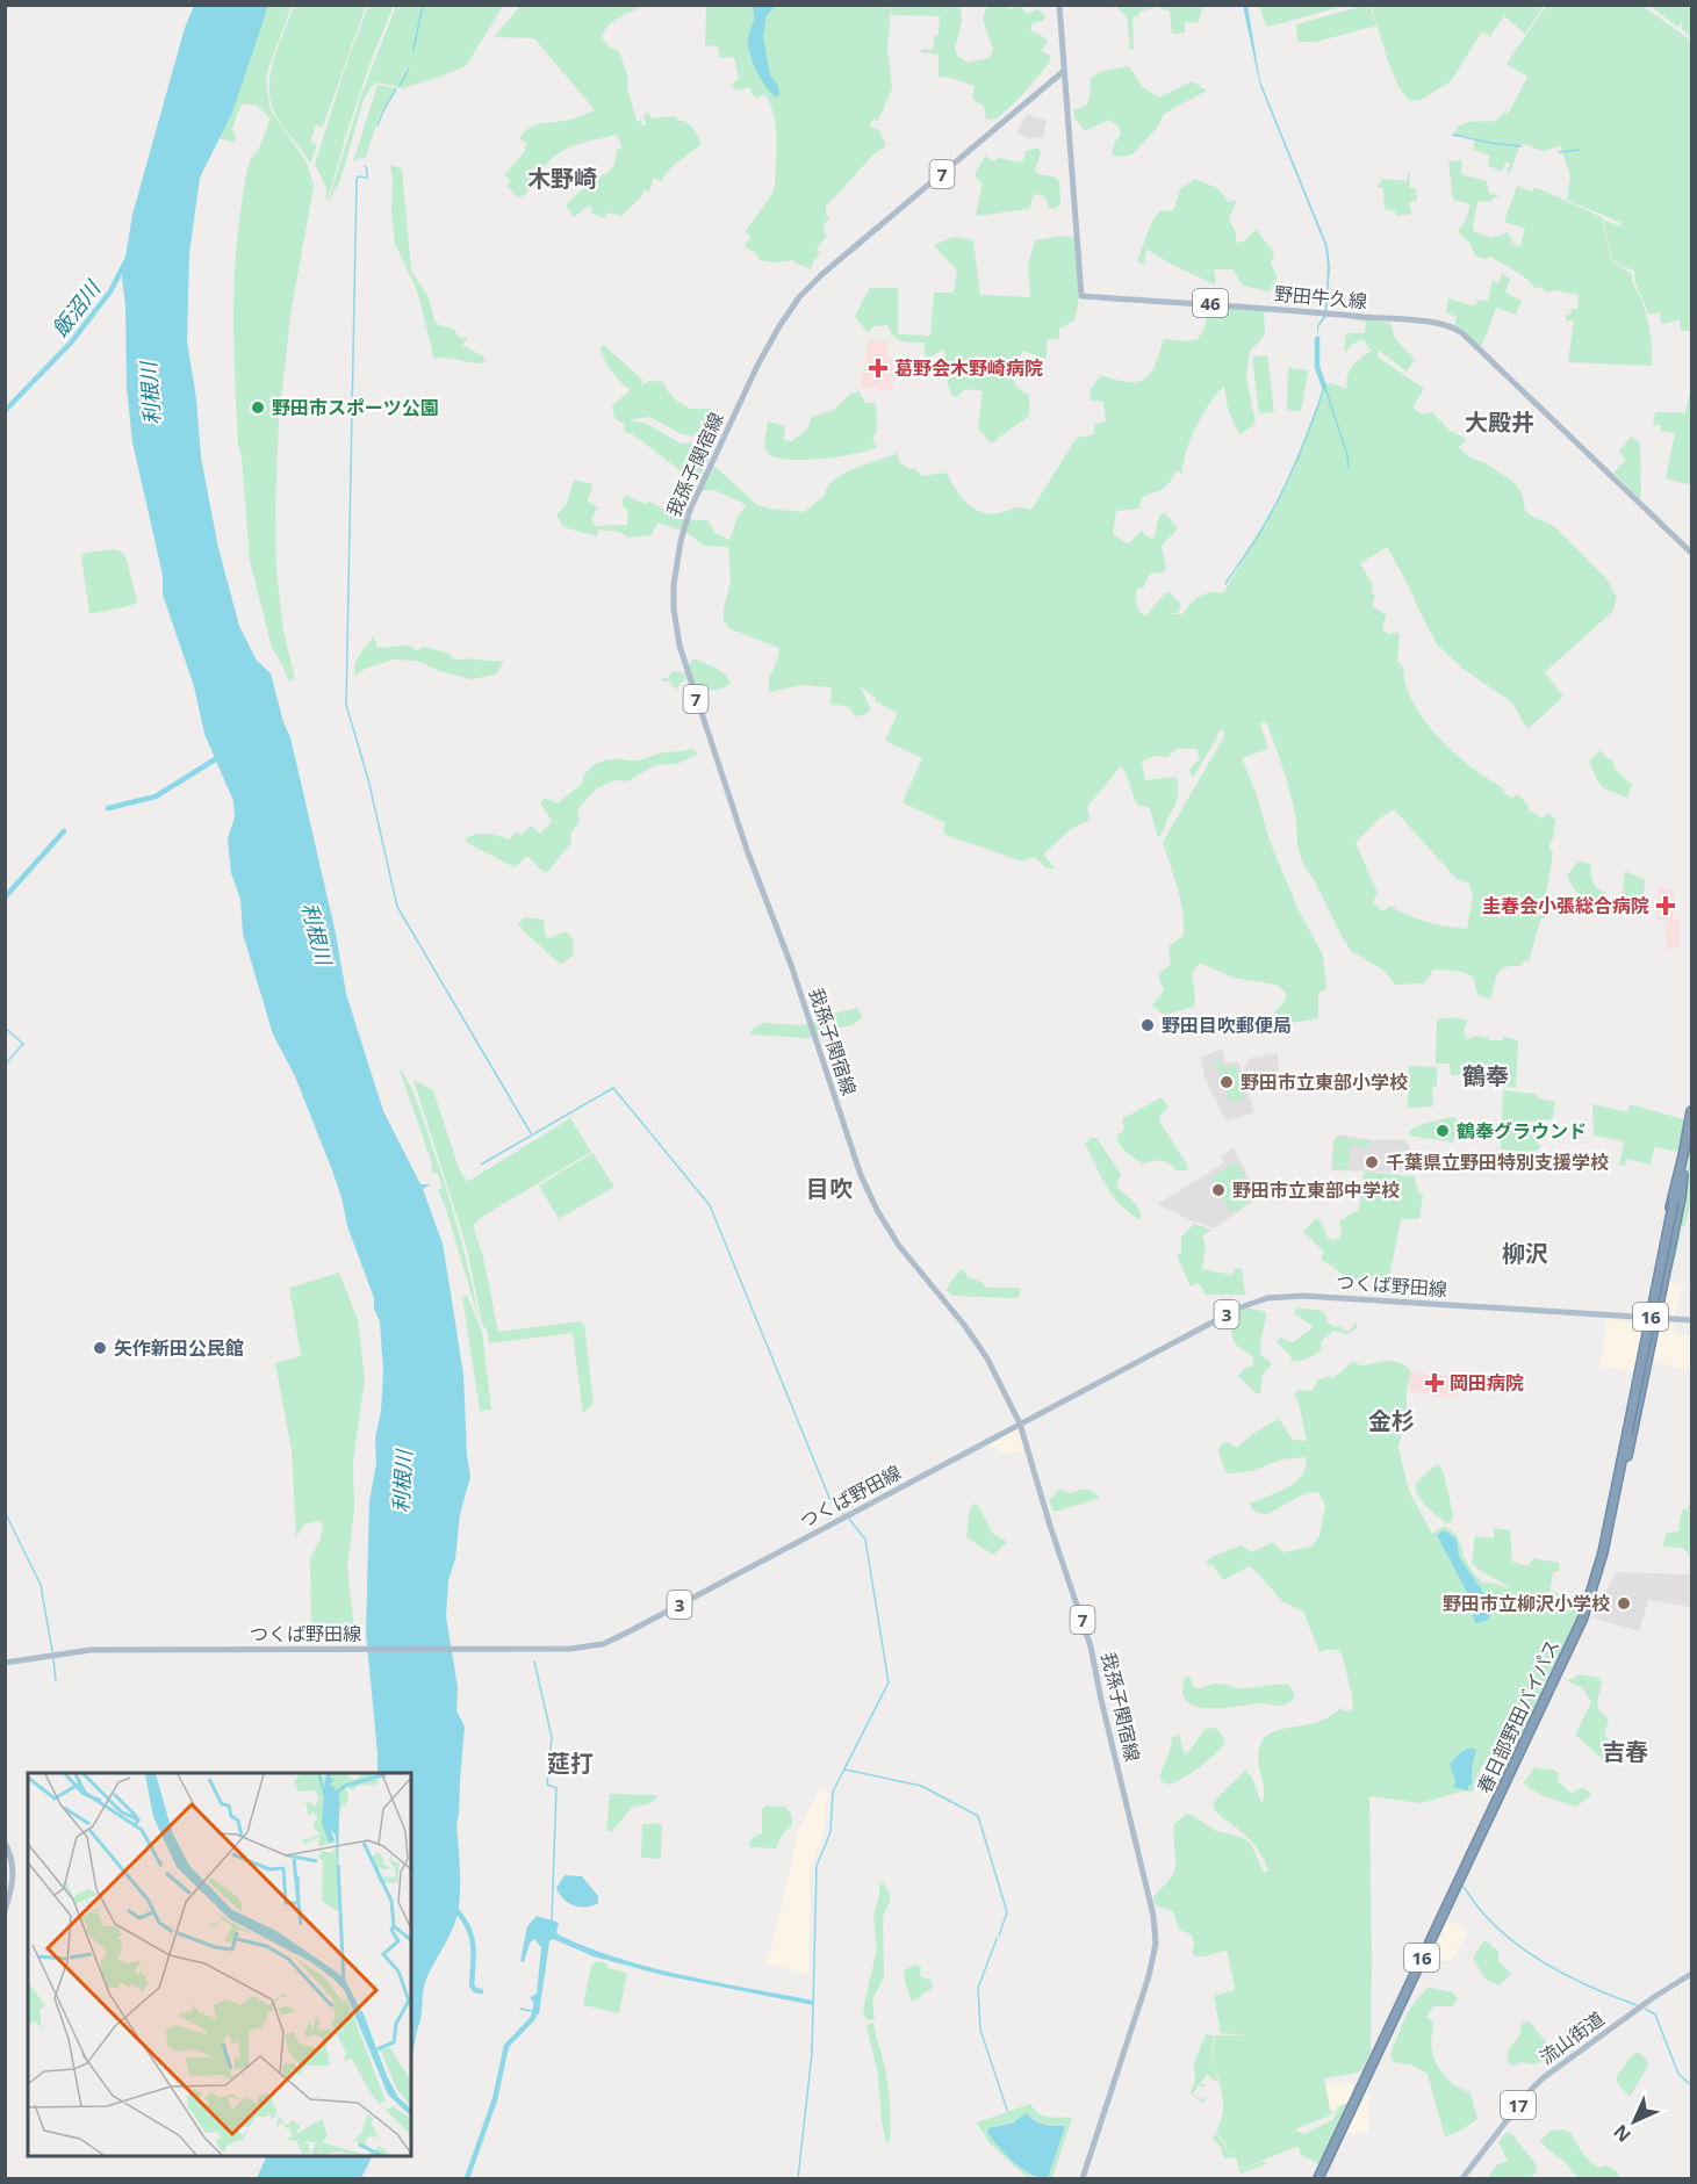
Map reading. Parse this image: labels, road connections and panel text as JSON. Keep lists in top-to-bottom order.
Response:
{
  "streets": {
    "highway": ["16", "春日部野田バイパス"],
    "main road": [
      "7",
      "野田牛久線",
      "46",
      "我孫子関宿線",
      "つくば野田線",
      "3",
      "流山街道",
      "17"
    ]
  },
  "crossings": [
    ["野田牛久線", "我孫子関宿線"],
    ["我孫子関宿線", "つくば野田線"],
    ["つくば野田線", "16"],
    ["16", "春日部野田バイパス"]
  ],
  "districts": [
    "木野崎",
    "大殿井",
    "鶴奉",
    "目吹",
    "柳沢",
    "金杉",
    "吉春",
    "莚打"
  ],
  "water": ["飯沼川", "利根川"],
  "places": {
    "health": ["葛野会木野崎病院", "圭春会小張総合病院", "岡田病院"],
    "other": [
      "野田市スポーツ公園",
      "野田目吹郵便局",
      "野田市立東部小学校",
      "鶴奉グラウンド",
      "千葉県立野田特別支援学校",
      "野田市立東部中学校",
      "矢作新田公民館",
      "野田市立柳沢小学校"
    ]
  },
  "north": "bottom left"
}
